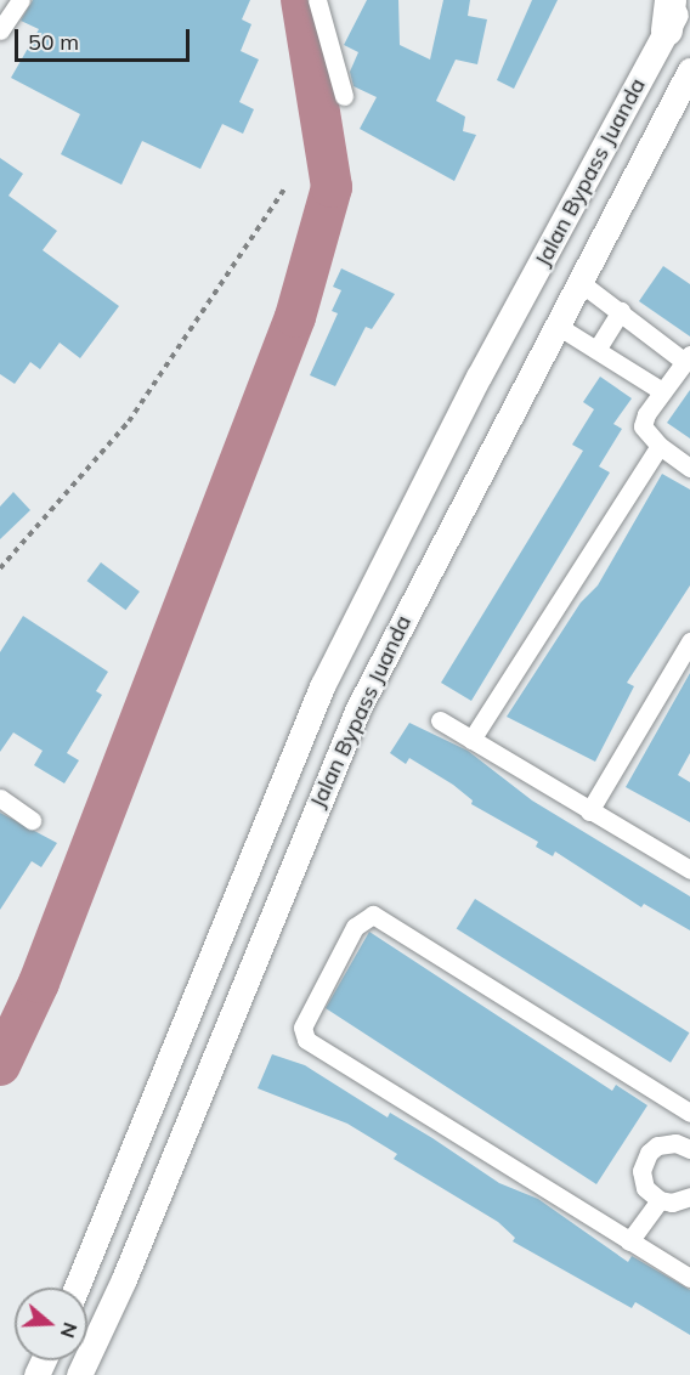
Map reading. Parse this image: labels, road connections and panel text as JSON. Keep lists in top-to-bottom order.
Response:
{
  "streets": {
    "main road": ["Jalan Bypass Juanda"]
  },
  "scale_bar": "50 m",
  "north": "right"
}
